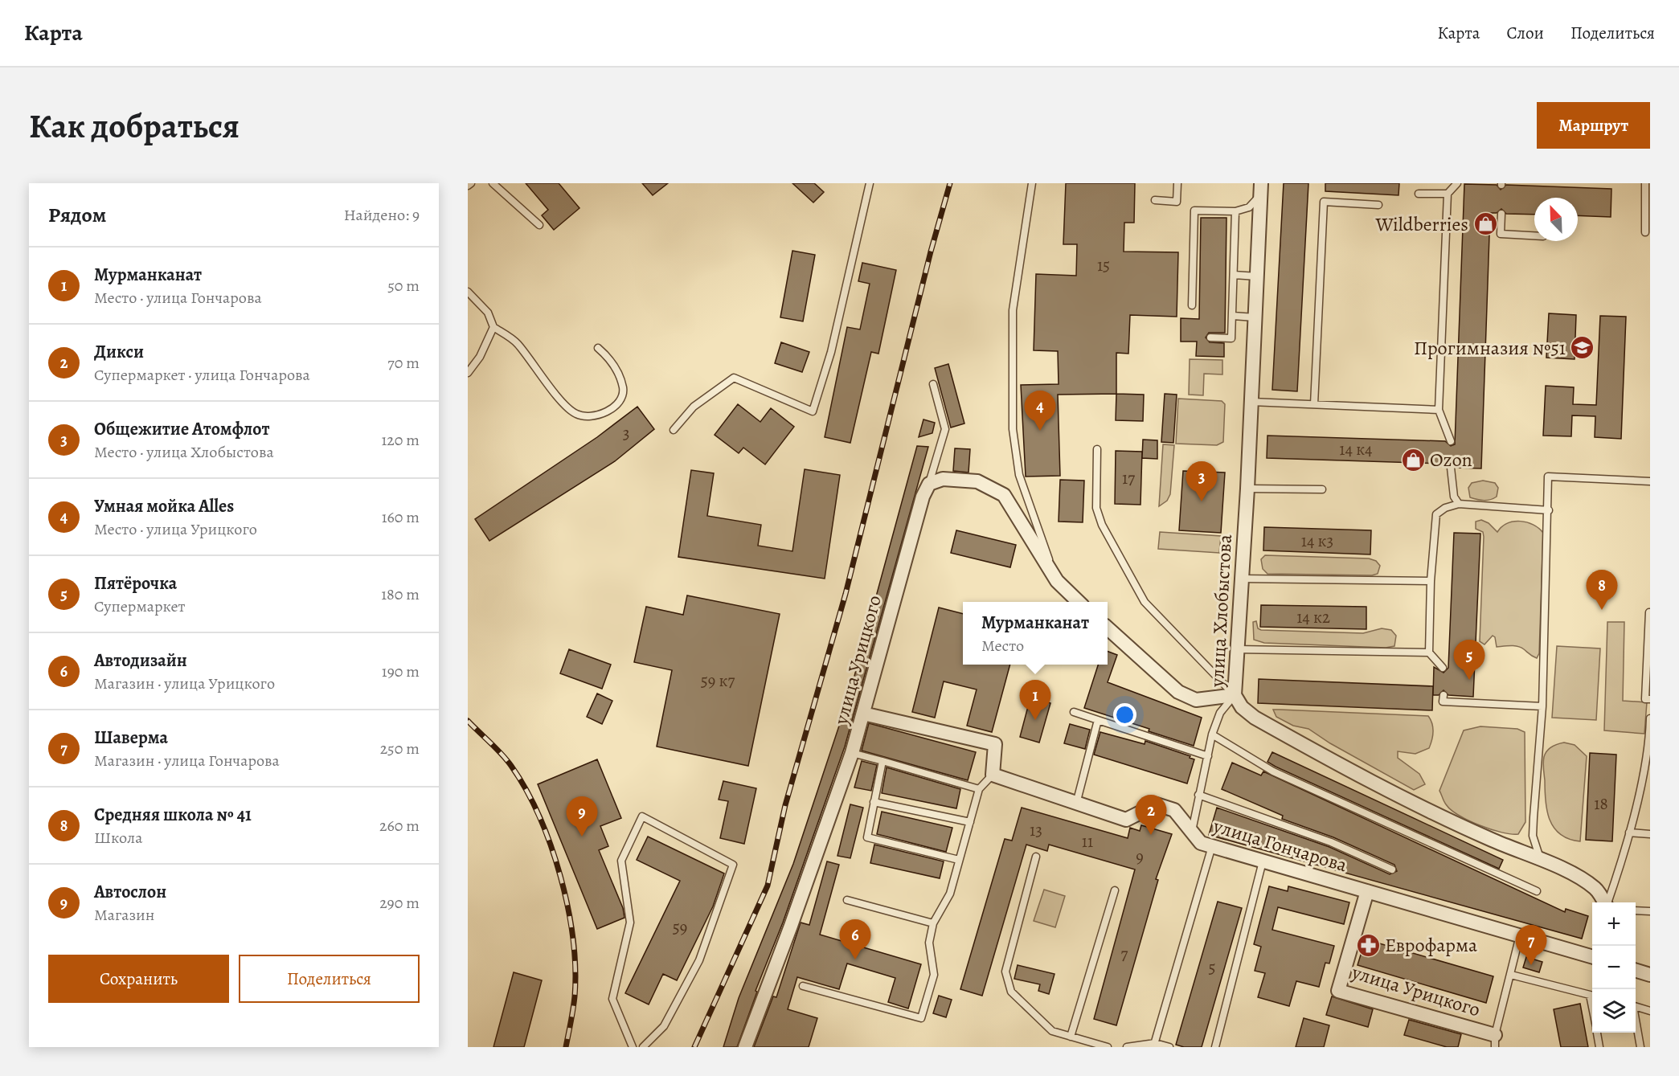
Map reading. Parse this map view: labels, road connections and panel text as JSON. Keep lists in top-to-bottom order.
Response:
{
  "streets": {
    "street": ["улица Хлобыстова", "улица Урицкого", "улица Гончарова"]
  },
  "crossings": [
    ["улица Урицкого", "улица Гончарова"]
  ],
  "places": {
    "shop": ["Wildberries", "Ozon"],
    "school or university": ["Прогимназия №51"],
    "pharmacy": ["Еврофарма"]
  },
  "house_numbers": [
    "15",
    "3",
    "14 к4",
    "17",
    "14 к3",
    "14 к2",
    "59 к7",
    "18",
    "13",
    "11",
    "9",
    "59",
    "7",
    "5"
  ],
  "north": "top left",
  "page": {
    "header": "Карта",
    "nav": ["Карта", "Слои", "Поделиться"],
    "buttons": [
      "Маршрут",
      ["Сохранить", "Поделиться"]
    ],
    "title": "Как добраться",
    "heading": ["Рядом", "Найдено: 9"],
    "list": [
      {
        "mark": "1",
        "name": "Мурманканат",
        "note": "Место · улица Гончарова",
        "value": "50 m"
      },
      {
        "mark": "2",
        "name": "Дикси",
        "note": "Супермаркет · улица Гончарова",
        "value": "70 m"
      },
      {
        "mark": "3",
        "name": "Общежитие Атомфлот",
        "note": "Место · улица Хлобыстова",
        "value": "120 m"
      },
      {
        "mark": "4",
        "name": "Умная мойка Alles",
        "note": "Место · улица Урицкого",
        "value": "160 m"
      },
      {
        "mark": "5",
        "name": "Пятёрочка",
        "note": "Супермаркет",
        "value": "180 m"
      },
      {
        "mark": "6",
        "name": "Автодизайн",
        "note": "Магазин · улица Урицкого",
        "value": "190 m"
      },
      {
        "mark": "7",
        "name": "Шаверма",
        "note": "Магазин · улица Гончарова",
        "value": "250 m"
      },
      {
        "mark": "8",
        "name": "Средняя школа № 41",
        "note": "Школа",
        "value": "260 m"
      },
      {
        "mark": "9",
        "name": "Автослон",
        "note": "Магазин",
        "value": "290 m"
      }
    ],
    "pins": [
      "4",
      "3",
      "8",
      "5",
      "1",
      "2",
      "9",
      "6",
      "7"
    ],
    "popup": ["Мурманканат", "Место"],
    "map_buttons": ["+", "−"]
  }
}
